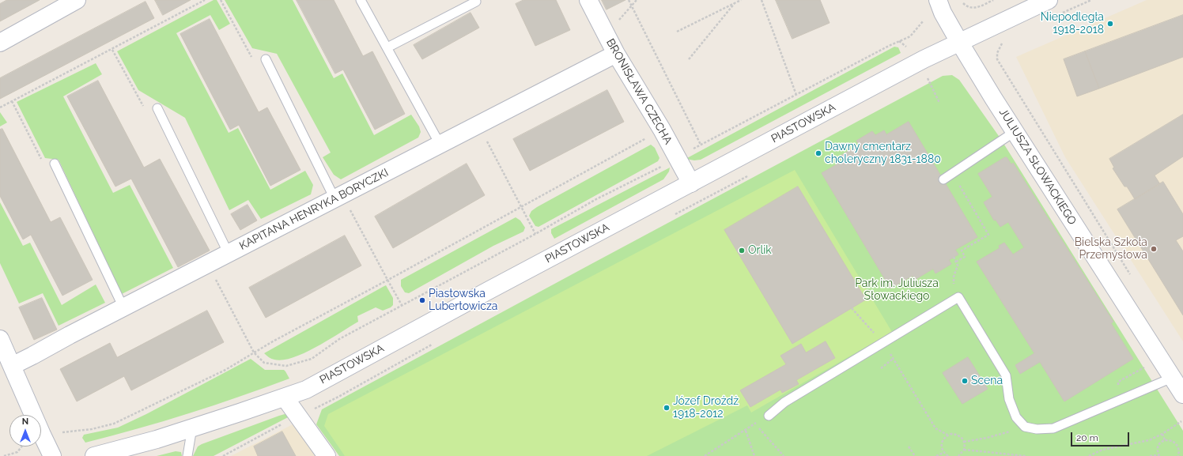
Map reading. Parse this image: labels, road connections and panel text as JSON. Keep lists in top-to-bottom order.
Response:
{
  "streets": {
    "street": [
      "BRONISŁAWA CZECHA",
      "PIASTOWSKA",
      "JULIUSZA SŁOWACKIEGO",
      "KAPITANA HENRYKA BORYCZKI"
    ]
  },
  "crossings": [
    ["BRONISŁAWA CZECHA", "PIASTOWSKA"],
    ["BRONISŁAWA CZECHA", "KAPITANA HENRYKA BORYCZKI"],
    ["PIASTOWSKA", "JULIUSZA SŁOWACKIEGO"]
  ],
  "parks": ["Park im. Juliusza Słowackiego"],
  "places": [
    "Niepodległa 1918-2018",
    "Dawny cmentarz choleryczny 1831-1880",
    "Bielska Szkoła Przemysłowa",
    "Orlik",
    "Piastowska Lubertowicza",
    "Scena",
    "Józef Drożdż 1918-2012"
  ],
  "scale_bar": "20 m",
  "north": "top"
}
